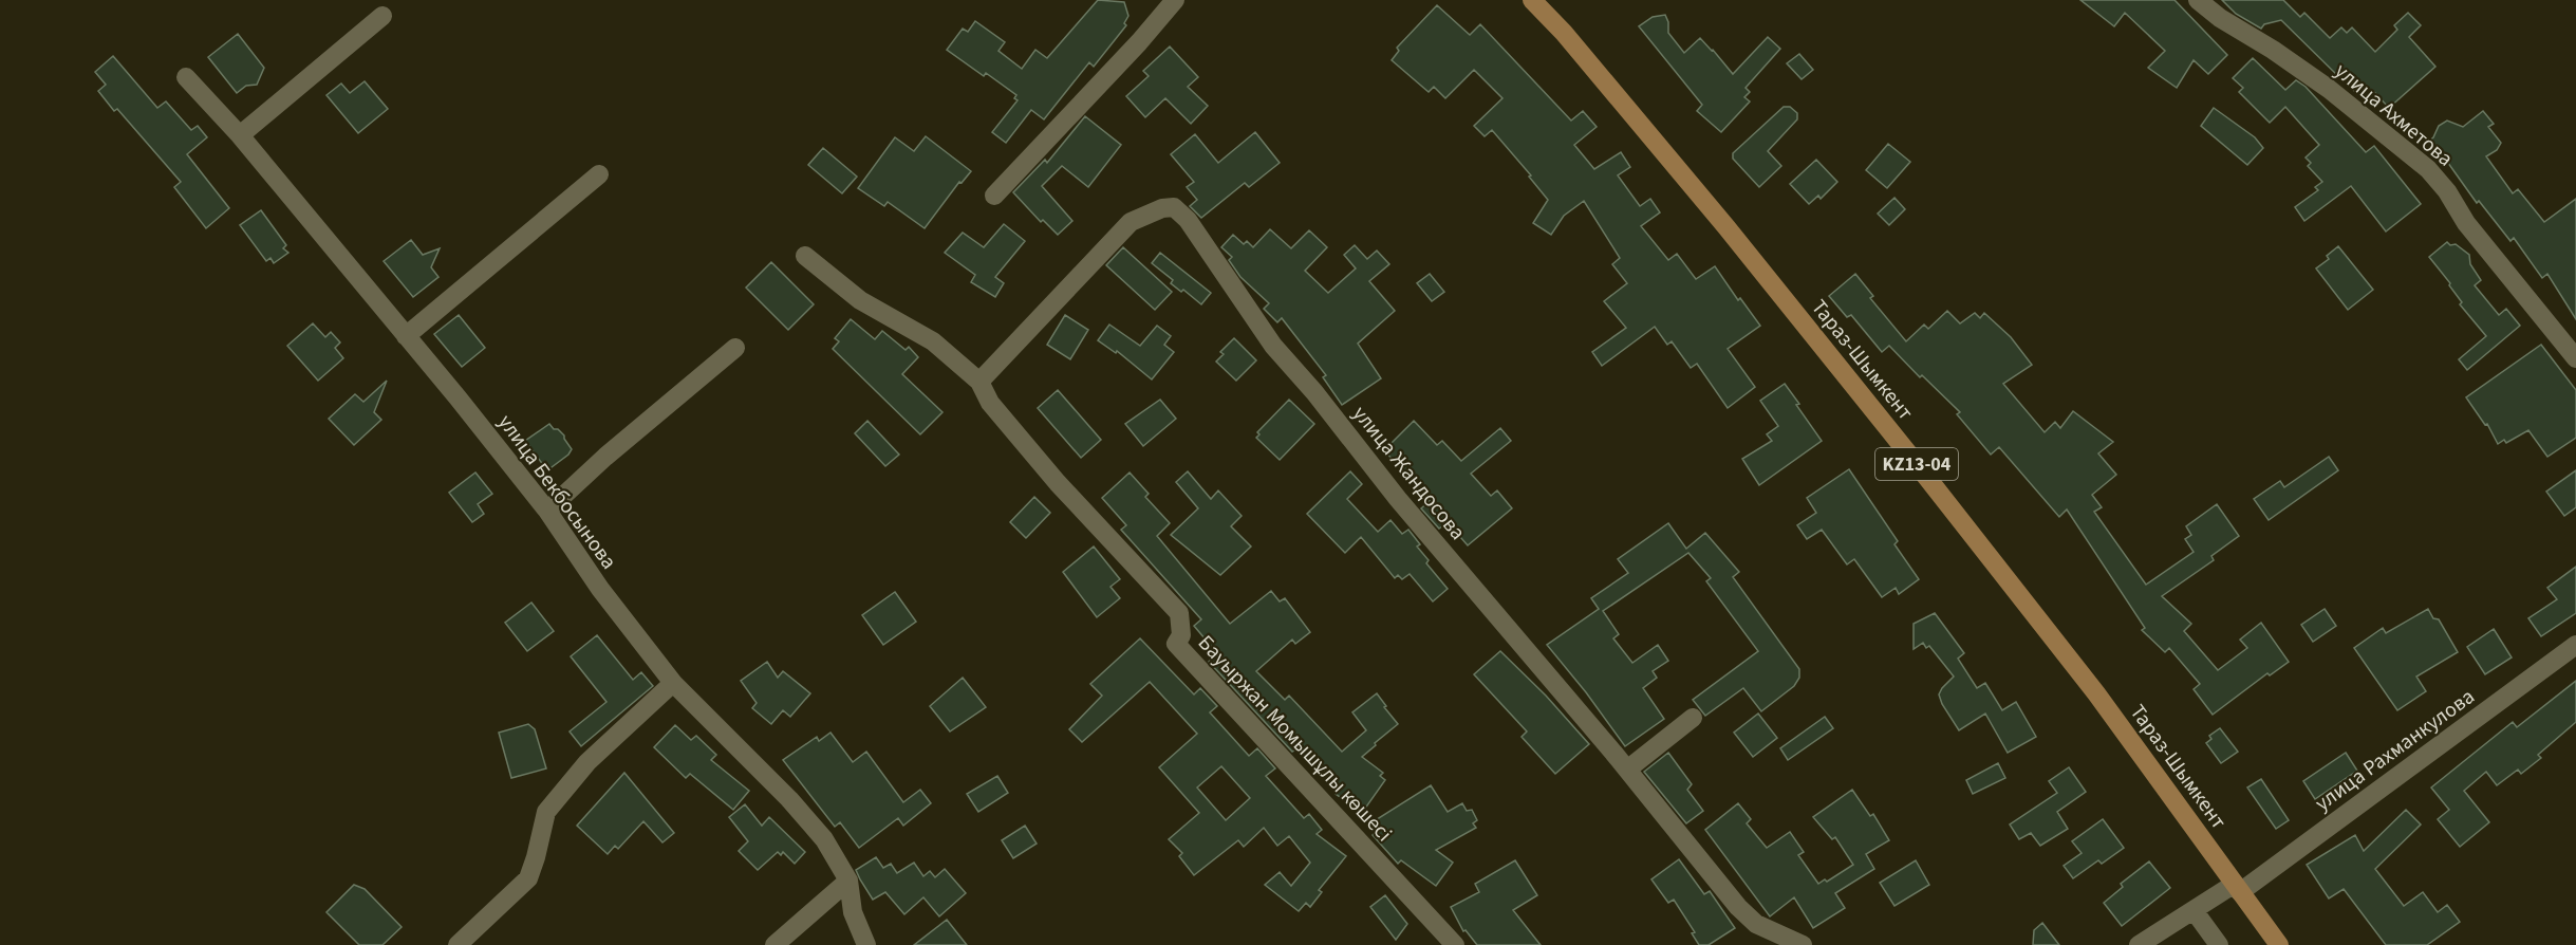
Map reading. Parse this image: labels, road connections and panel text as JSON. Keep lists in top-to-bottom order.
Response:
{
  "streets": {
    "main road": ["Тараз-Шымкент", "KZ13-04"],
    "street": [
      "улица Ахметова",
      "улица Жандосова",
      "улица Бекбосынова",
      "Бауыржан Момышұлы көшесі",
      "улица Рахманкулова"
    ]
  },
  "crossings": [
    ["Тараз-Шымкент", "улица Рахманкулова"],
    ["улица Жандосова", "Бауыржан Момышұлы көшесі"]
  ]
}
